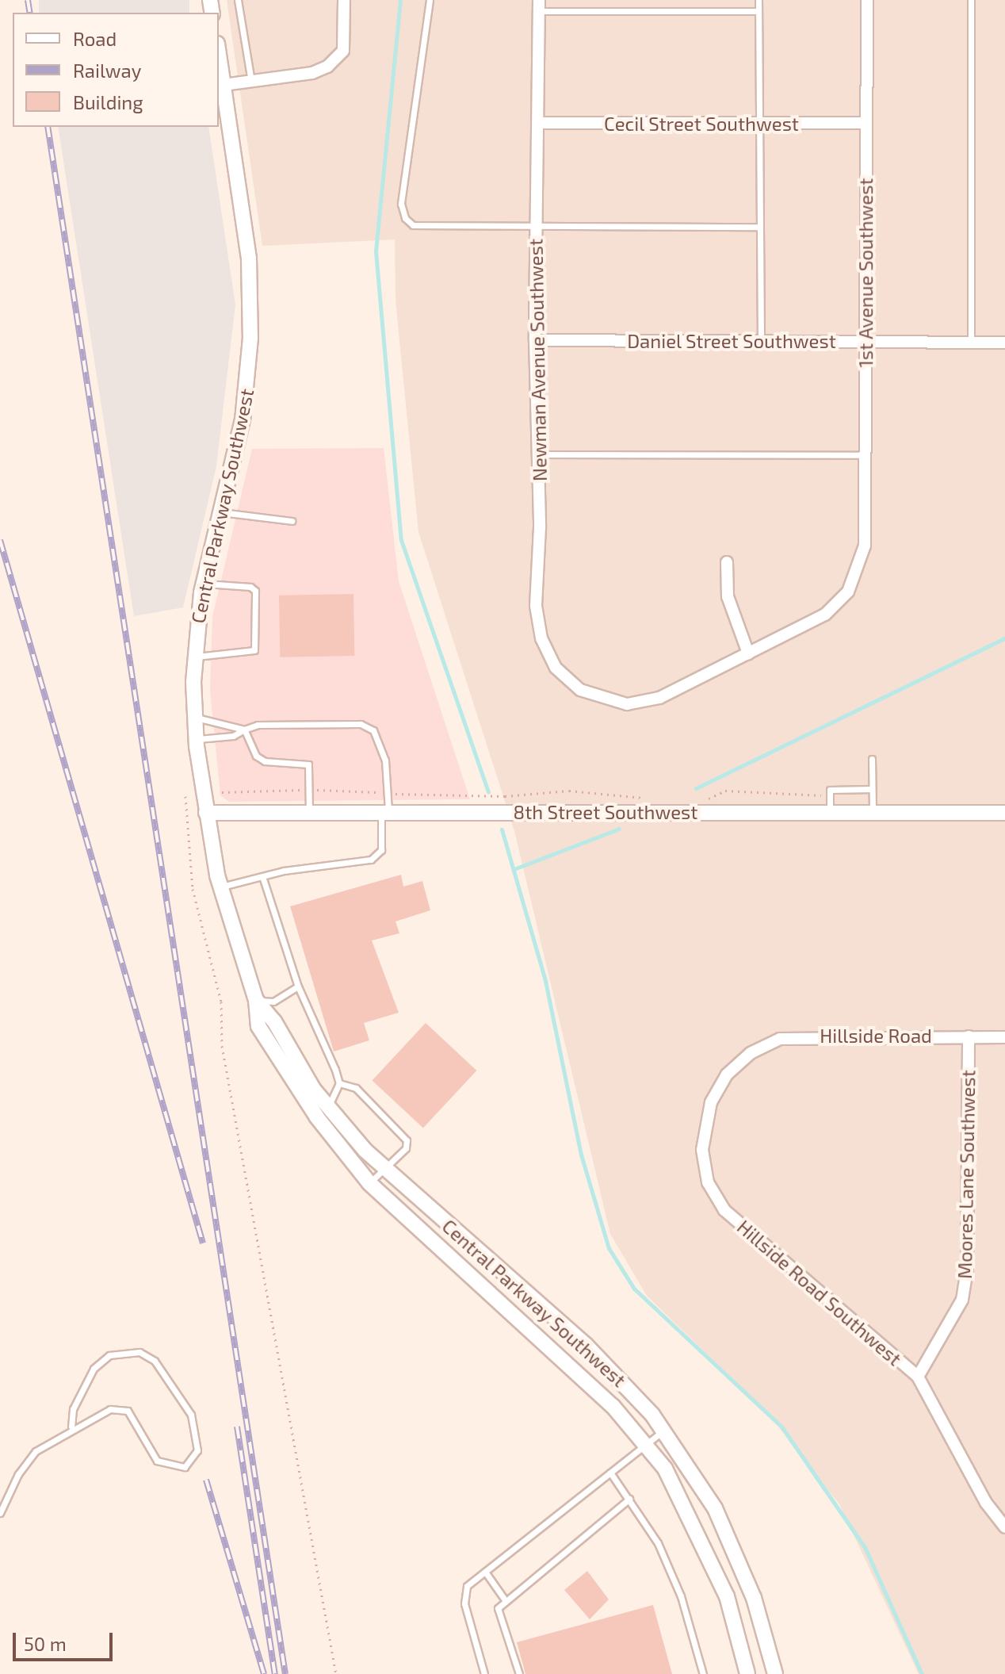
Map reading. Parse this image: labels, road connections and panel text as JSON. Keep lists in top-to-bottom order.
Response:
{
  "streets": {
    "street": [
      "Cecil Street Southwest",
      "1st Avenue Southwest",
      "Daniel Street Southwest",
      "Newman Avenue Southwest",
      "Central Parkway Southwest",
      "8th Street Southwest",
      "Hillside Road",
      "Moores Lane Southwest",
      "Hillside Road Southwest"
    ]
  },
  "crossings": [
    ["Cecil Street Southwest", "1st Avenue Southwest"],
    ["Cecil Street Southwest", "Newman Avenue Southwest"],
    ["1st Avenue Southwest", "Daniel Street Southwest"],
    ["1st Avenue Southwest", "Newman Avenue Southwest"],
    ["Daniel Street Southwest", "Newman Avenue Southwest"],
    ["Central Parkway Southwest", "8th Street Southwest"],
    ["Hillside Road", "Moores Lane Southwest"],
    ["Hillside Road", "Hillside Road Southwest"],
    ["Moores Lane Southwest", "Hillside Road Southwest"]
  ],
  "legend": ["Road", "Railway", "Building"],
  "scale_bar": "50 m"
}
